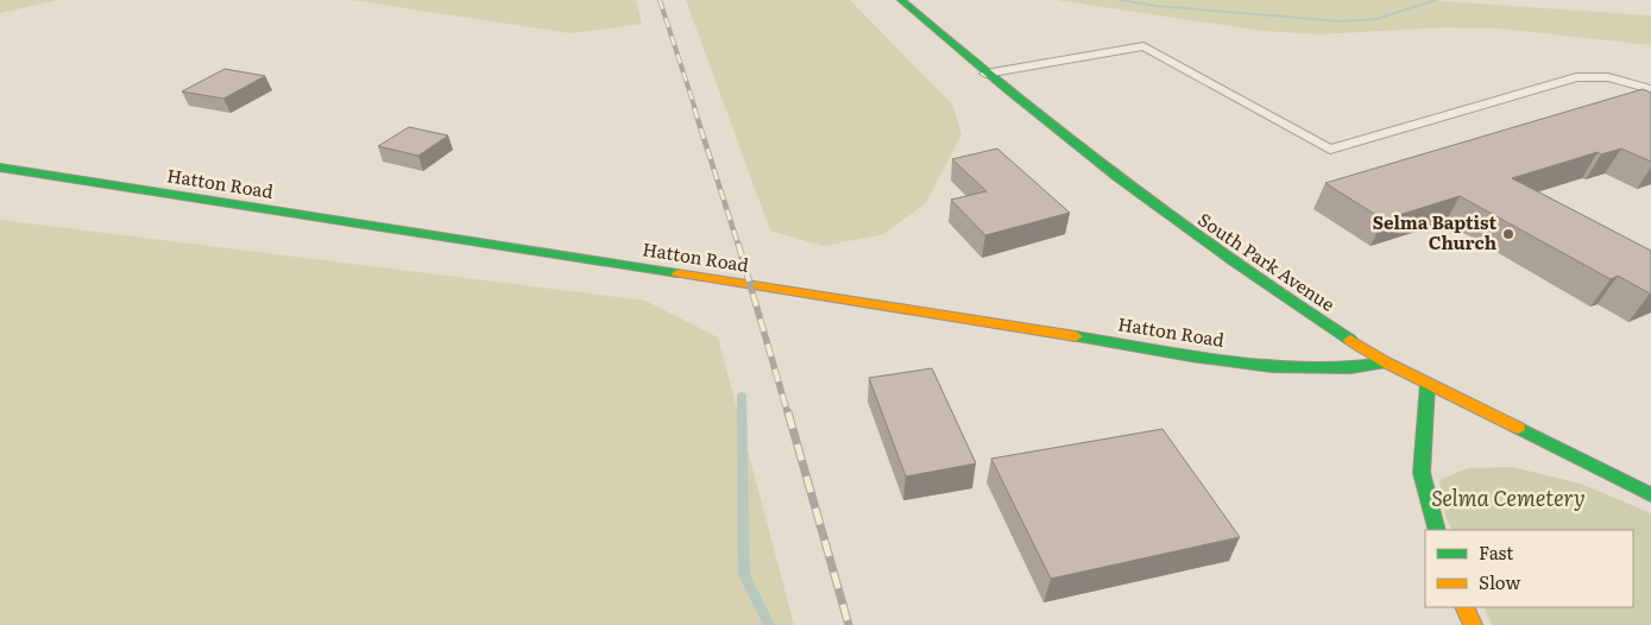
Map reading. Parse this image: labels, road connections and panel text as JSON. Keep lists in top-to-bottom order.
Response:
{
  "streets": {
    "street": ["Hatton Road", "South Park Avenue"]
  },
  "crossings": [
    ["Hatton Road", "South Park Avenue"]
  ],
  "parks": ["Selma Cemetery"],
  "places": ["Selma Baptist Church"],
  "legend": ["Fast", "Slow"]
}
